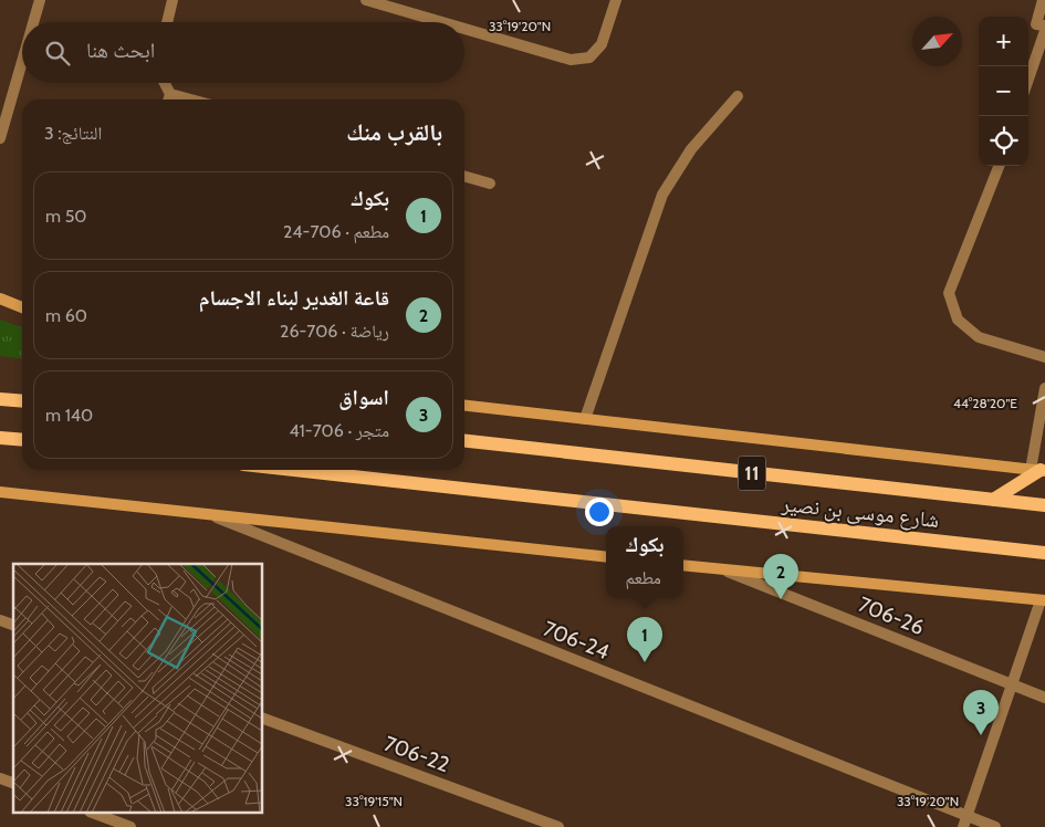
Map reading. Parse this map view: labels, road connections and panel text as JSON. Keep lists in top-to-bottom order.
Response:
{
  "streets": {
    "main road": ["11", "شارع موسى بن نصير"],
    "street": ["706-26", "706-24", "706-22"]
  },
  "north": "top right",
  "page": {
    "map_buttons": ["+", "−"],
    "search": "ابحث هنا",
    "heading": ["بالقرب منك", "النتائج: 3"],
    "list": [
      {
        "mark": "1",
        "name": "بكوك",
        "note": "مطعم · 706-24",
        "value": "50 m"
      },
      {
        "mark": "2",
        "name": "قاعة الغدير لبناء الاجسام",
        "note": "رياضة · 706-26",
        "value": "60 m"
      },
      {
        "mark": "3",
        "name": "اسواق",
        "note": "متجر · 706-41",
        "value": "140 m"
      }
    ],
    "popup": ["بكوك", "مطعم"],
    "pins": ["2", "1", "3"]
  },
  "coordinates": ["33°19'20\"N", "44°28'20\"E", "33°19'15\"N"]
}
